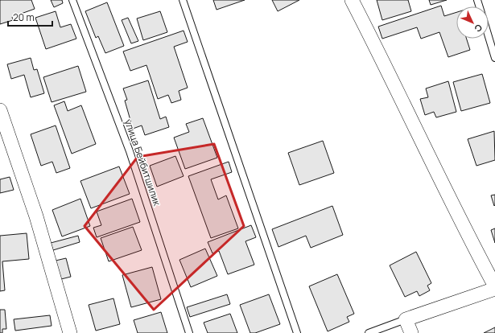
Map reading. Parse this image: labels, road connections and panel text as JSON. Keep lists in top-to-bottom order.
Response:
{
  "streets": {
    "lane": ["улица Бейбитшилик"]
  },
  "scale_bar": "20 m",
  "north": "bottom right"
}
